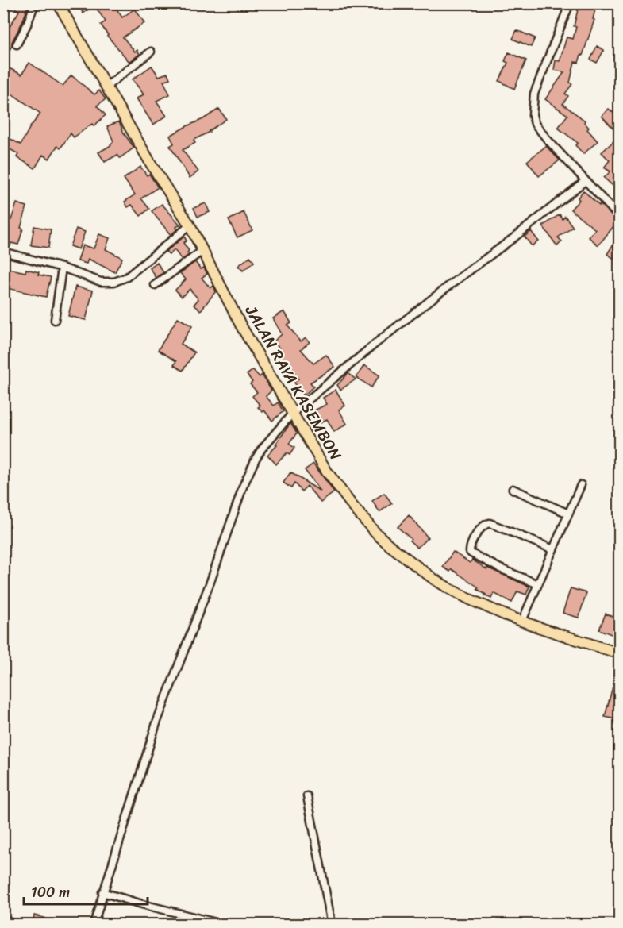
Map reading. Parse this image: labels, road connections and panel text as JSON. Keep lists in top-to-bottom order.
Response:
{
  "streets": {
    "main road": ["JALAN RAYA KASEMBON"]
  },
  "scale_bar": "100 m"
}
